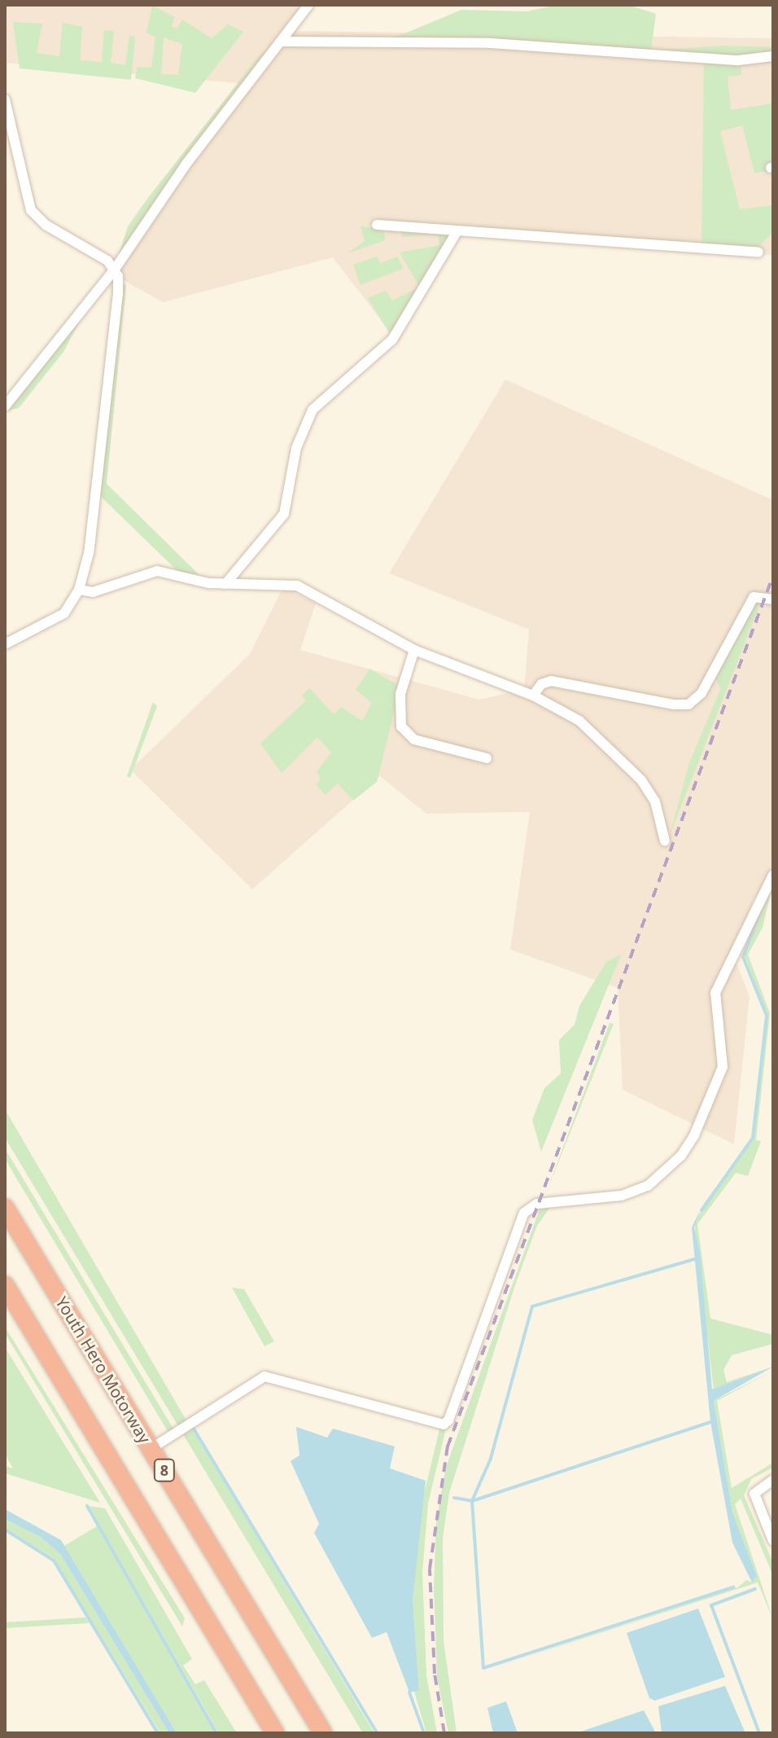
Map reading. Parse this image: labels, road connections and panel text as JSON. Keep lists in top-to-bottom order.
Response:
{
  "streets": {
    "highway": ["Youth Hero Motorway", "8"]
  }
}
